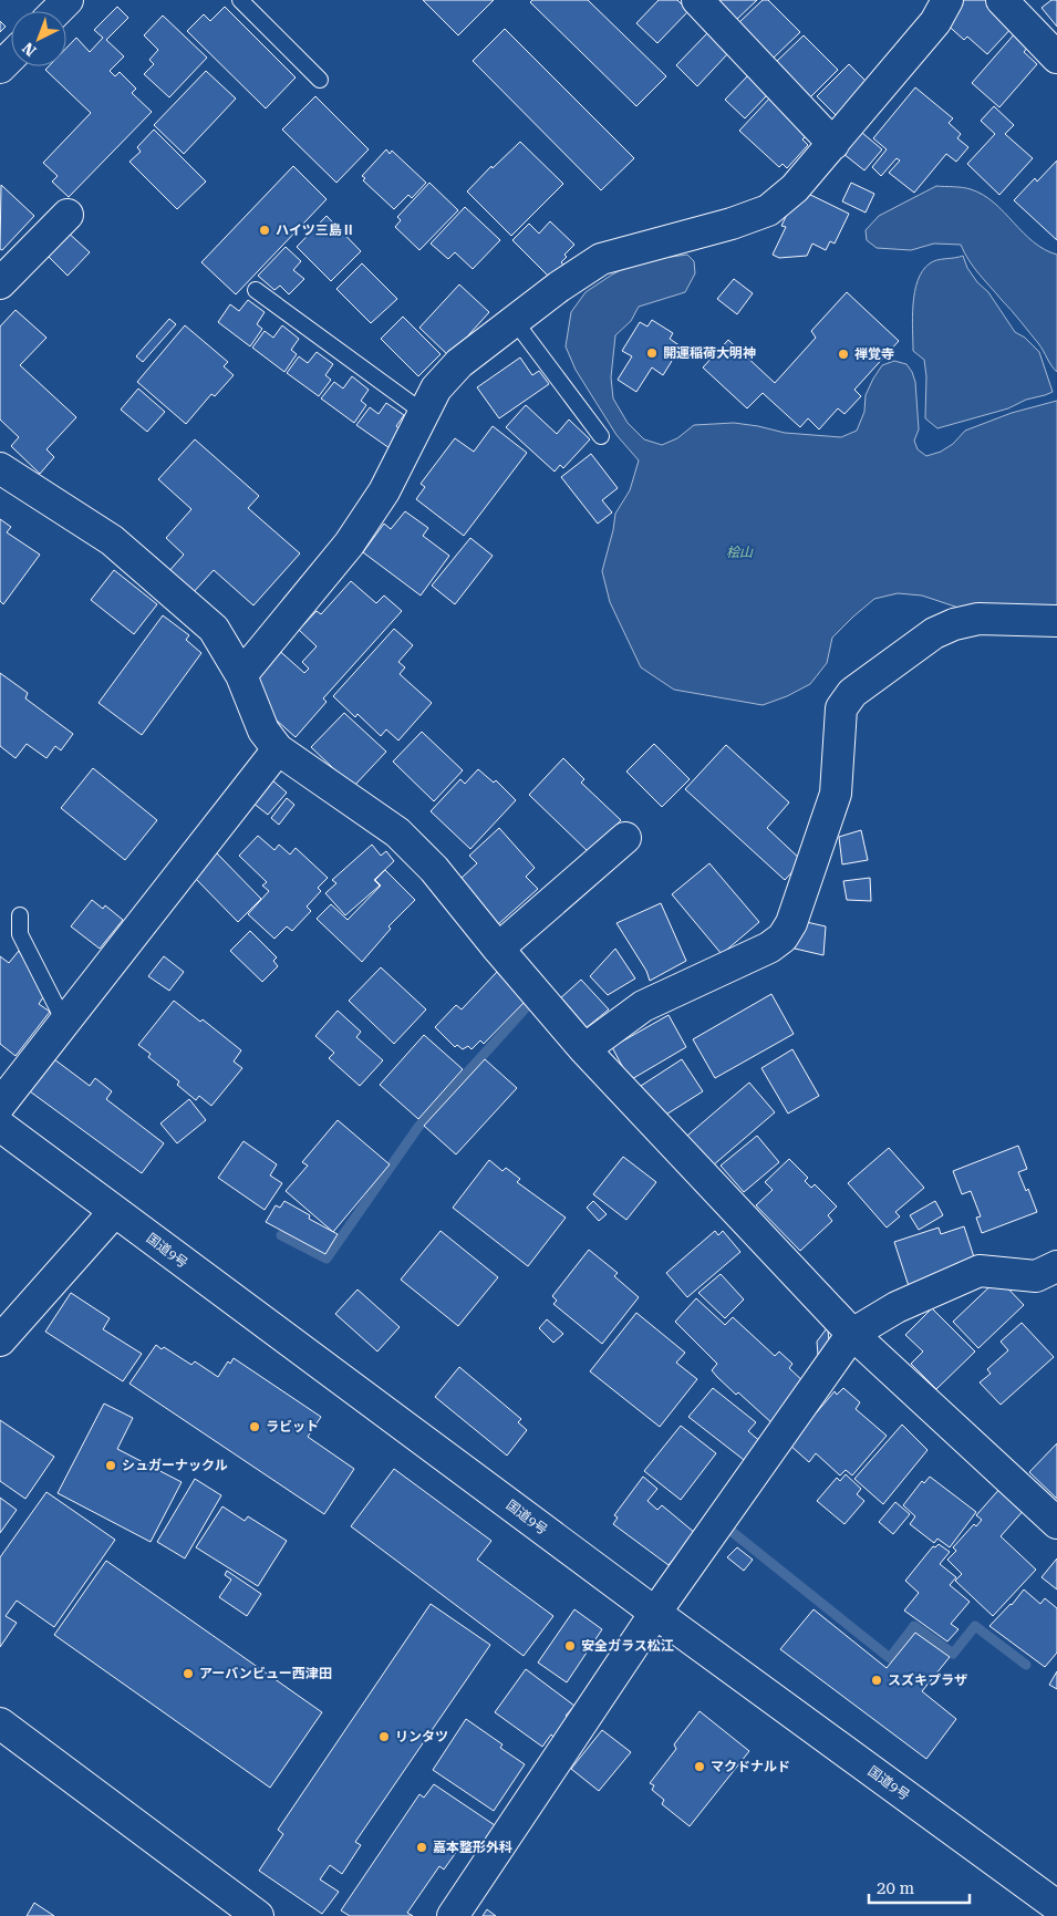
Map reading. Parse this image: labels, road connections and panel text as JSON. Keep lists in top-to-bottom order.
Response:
{
  "streets": {
    "main road": ["国道9号"]
  },
  "parks": ["桧山"],
  "places": [
    "ハイツ三島Ⅱ",
    "開運稲荷大明神",
    "禅覚寺",
    "ラビット",
    "シュガーナックル",
    "安全ガラス松江",
    "アーバンビュー西津田",
    "スズキプラザ",
    "リンタツ",
    "マクドナルド",
    "嘉本整形外科"
  ],
  "scale_bar": "20 m",
  "north": "bottom left"
}
